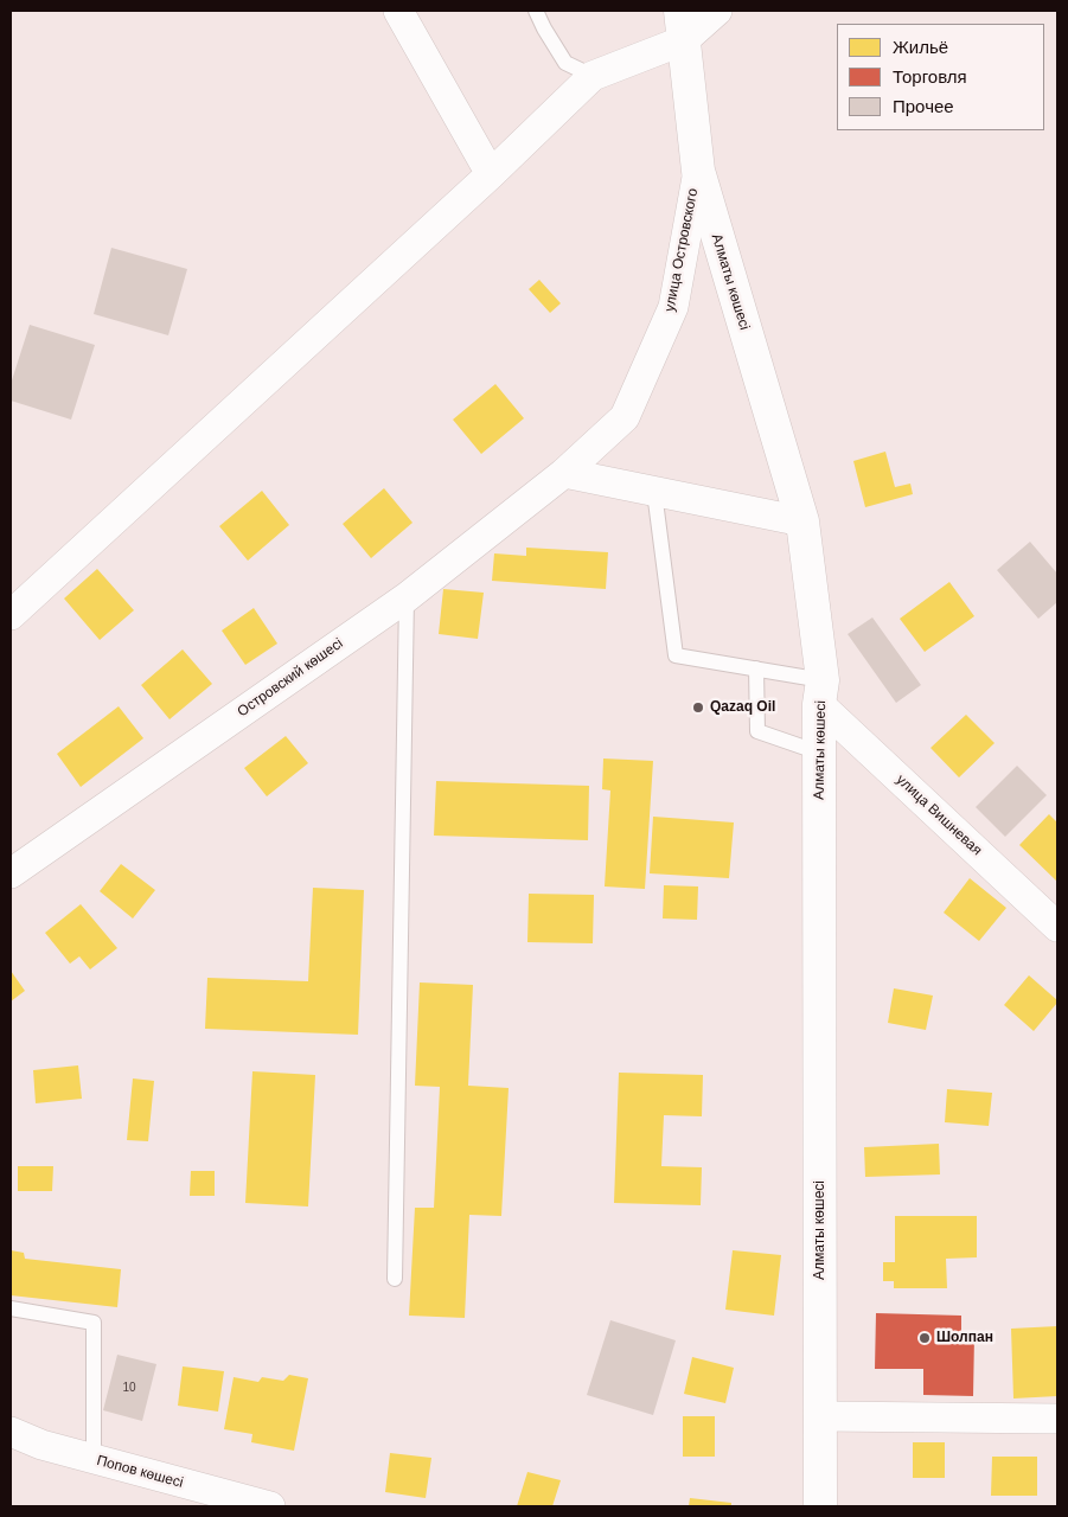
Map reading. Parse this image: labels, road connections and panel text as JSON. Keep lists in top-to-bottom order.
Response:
{
  "streets": {
    "main road": ["Алматы көшесі"],
    "street": [
      "улица Островского",
      "Островский көшесі",
      "улица Вишневая",
      "Попов көшесі"
    ]
  },
  "crossings": [
    ["улица Островского", "Алматы көшесі"],
    ["улица Островского", "Островский көшесі"],
    ["Алматы көшесі", "улица Вишневая"]
  ],
  "places": ["Qazaq Oil", "Шолпан"],
  "house_numbers": ["10"],
  "legend": ["Жильё", "Торговля", "Прочее"]
}
